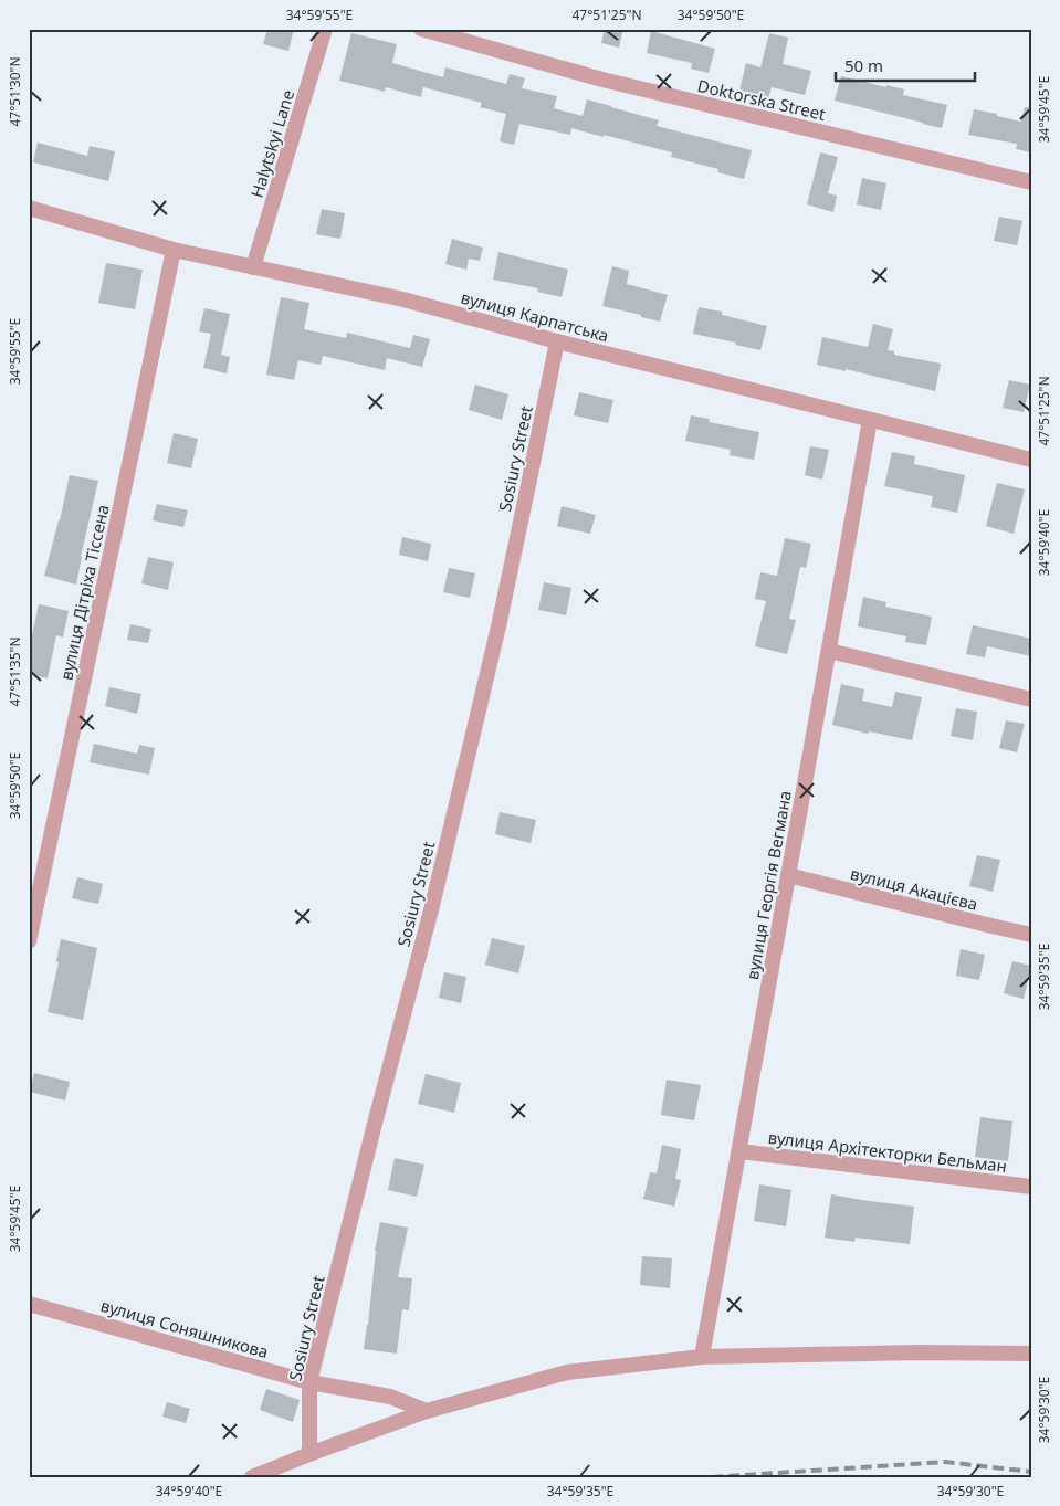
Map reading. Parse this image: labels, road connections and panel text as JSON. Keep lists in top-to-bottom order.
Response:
{
  "streets": {
    "street": [
      "Doktorska Street",
      "Halytskyi Lane",
      "вулиця Карпатська",
      "Sosiury Street",
      "вулиця Дітріха Тіссена",
      "вулиця Георгія Вегмана",
      "вулиця Акацієва",
      "вулиця Архітекторки Бельман",
      "вулиця Соняшникова"
    ]
  },
  "crossings": [
    ["Halytskyi Lane", "вулиця Карпатська"],
    ["вулиця Карпатська", "Sosiury Street"],
    ["вулиця Карпатська", "вулиця Дітріха Тіссена"],
    ["вулиця Карпатська", "вулиця Георгія Вегмана"],
    ["Sosiury Street", "вулиця Соняшникова"],
    ["вулиця Георгія Вегмана", "вулиця Акацієва"],
    ["вулиця Георгія Вегмана", "вулиця Архітекторки Бельман"]
  ],
  "scale_bar": "50 m",
  "coordinates": [
    "34°59'55\"E",
    "47°51'25\"N",
    "34°59'50\"E",
    "47°51'30\"N",
    "34°59'45\"E",
    "34°59'40\"E",
    "47°51'35\"N",
    "34°59'35\"E",
    "34°59'30\"E"
  ]
}
